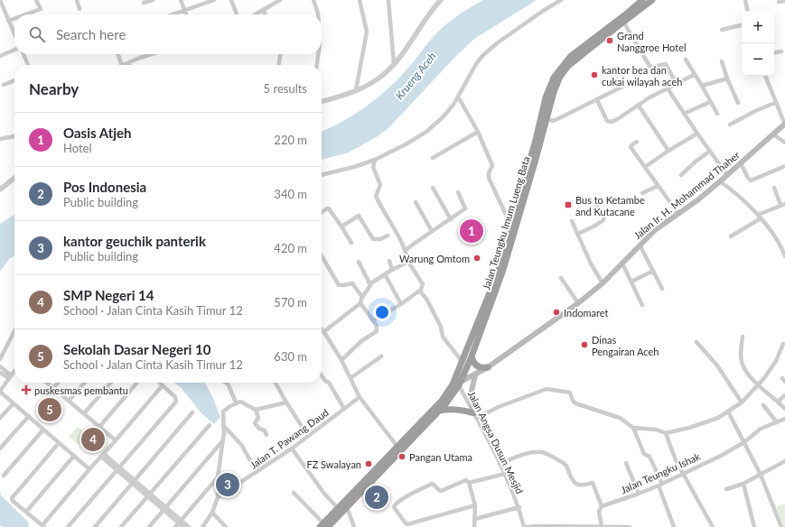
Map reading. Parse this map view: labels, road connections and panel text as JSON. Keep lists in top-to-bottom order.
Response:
{
  "streets": {
    "highway": ["Jalan Teungku Imum Lueng Bata"],
    "main road": ["Jalan Ir. H. Mohammad Thaher"],
    "street": ["Jalan T. Pawang Daud", "Jalan Angsa Dusun Mesjid", "Jalan Teungku Ishak"]
  },
  "crossings": [
    ["Jalan Ir. H. Mohammad Thaher", "Jalan Teungku Imum Lueng Bata"],
    ["Jalan Ir. H. Mohammad Thaher", "Jalan Angsa Dusun Mesjid"],
    ["Jalan Teungku Imum Lueng Bata", "Jalan Angsa Dusun Mesjid"]
  ],
  "water": ["Krueng Aceh"],
  "places": {
    "other": [
      "Grand Nanggroe Hotel",
      "kantor bea dan cukai wilayah aceh",
      "Warung Omtom",
      "Indomaret",
      "Dinas Pengairan Aceh",
      "Pangan Utama",
      "FZ Swalayan"
    ],
    "transit": ["Bus to Ketambe and Kutacane"],
    "health": ["puskesmas pembantu"]
  },
  "page": {
    "map_buttons": ["+", "−"],
    "search": "Search here",
    "heading": ["Nearby", "5 results"],
    "list": [
      {
        "mark": "1",
        "name": "Oasis Atjeh",
        "note": "Hotel",
        "value": "220 m"
      },
      {
        "mark": "2",
        "name": "Pos Indonesia",
        "note": "Public building",
        "value": "340 m"
      },
      {
        "mark": "3",
        "name": "kantor geuchik panterik",
        "note": "Public building",
        "value": "420 m"
      },
      {
        "mark": "4",
        "name": "SMP Negeri 14",
        "note": "School · Jalan Cinta Kasih Timur 12",
        "value": "570 m"
      },
      {
        "mark": "5",
        "name": "Sekolah Dasar Negeri 10",
        "note": "School · Jalan Cinta Kasih Timur 12",
        "value": "630 m"
      }
    ],
    "pins": [
      "1",
      "5",
      "4",
      "3",
      "2"
    ]
  }
}
